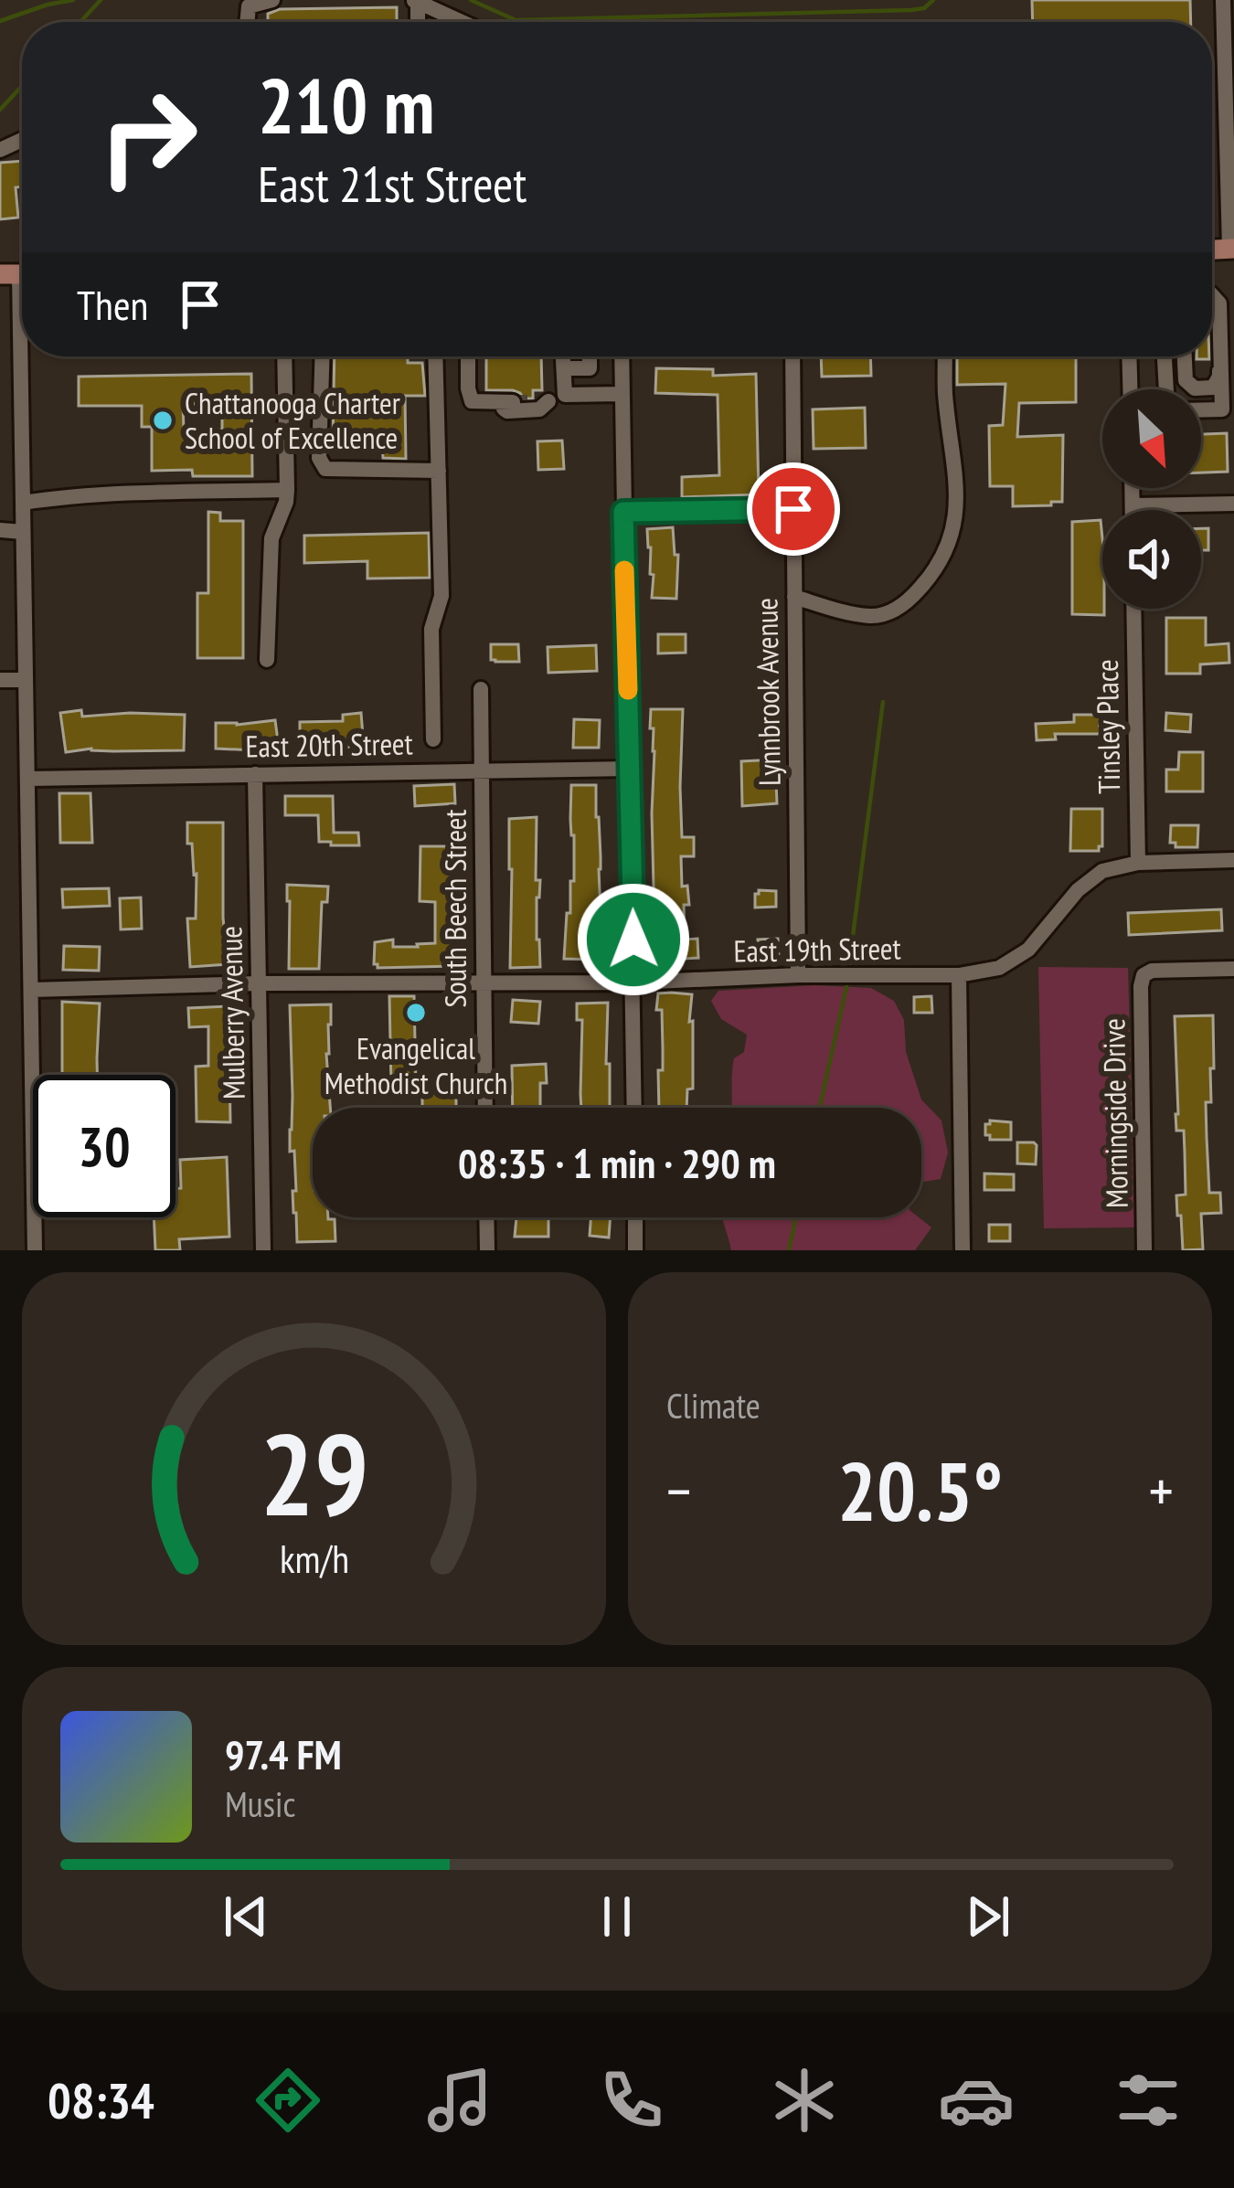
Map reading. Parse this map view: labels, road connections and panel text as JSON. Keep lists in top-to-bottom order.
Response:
{
  "streets": {
    "street": [
      "Lynnbrook Avenue",
      "Tinsley Place",
      "East 20th Street",
      "South Beech Street",
      "East 19th Street",
      "Mulberry Avenue",
      "Morningside Drive"
    ]
  },
  "crossings": [
    ["Lynnbrook Avenue", "East 19th Street"],
    ["Tinsley Place", "East 19th Street"],
    ["East 20th Street", "South Beech Street"],
    ["East 20th Street", "Mulberry Avenue"],
    ["South Beech Street", "East 19th Street"],
    ["East 19th Street", "Mulberry Avenue"]
  ],
  "places": ["Chattanooga Charter School of Excellence", "Evangelical Methodist Church"],
  "north": "bottom right",
  "page": {
    "turn": ["210 m", "East 21st Street"],
    "then": "Then",
    "limit": "30",
    "trip": "08:35 · 1 min · 290 m",
    "tile": "Climate",
    "heat": ["−", "20.5°", "+"],
    "song": ["97.4 FM", "Music"],
    "tabs": "08:34",
    "gauge": ["29", "km/h"]
  }
}
